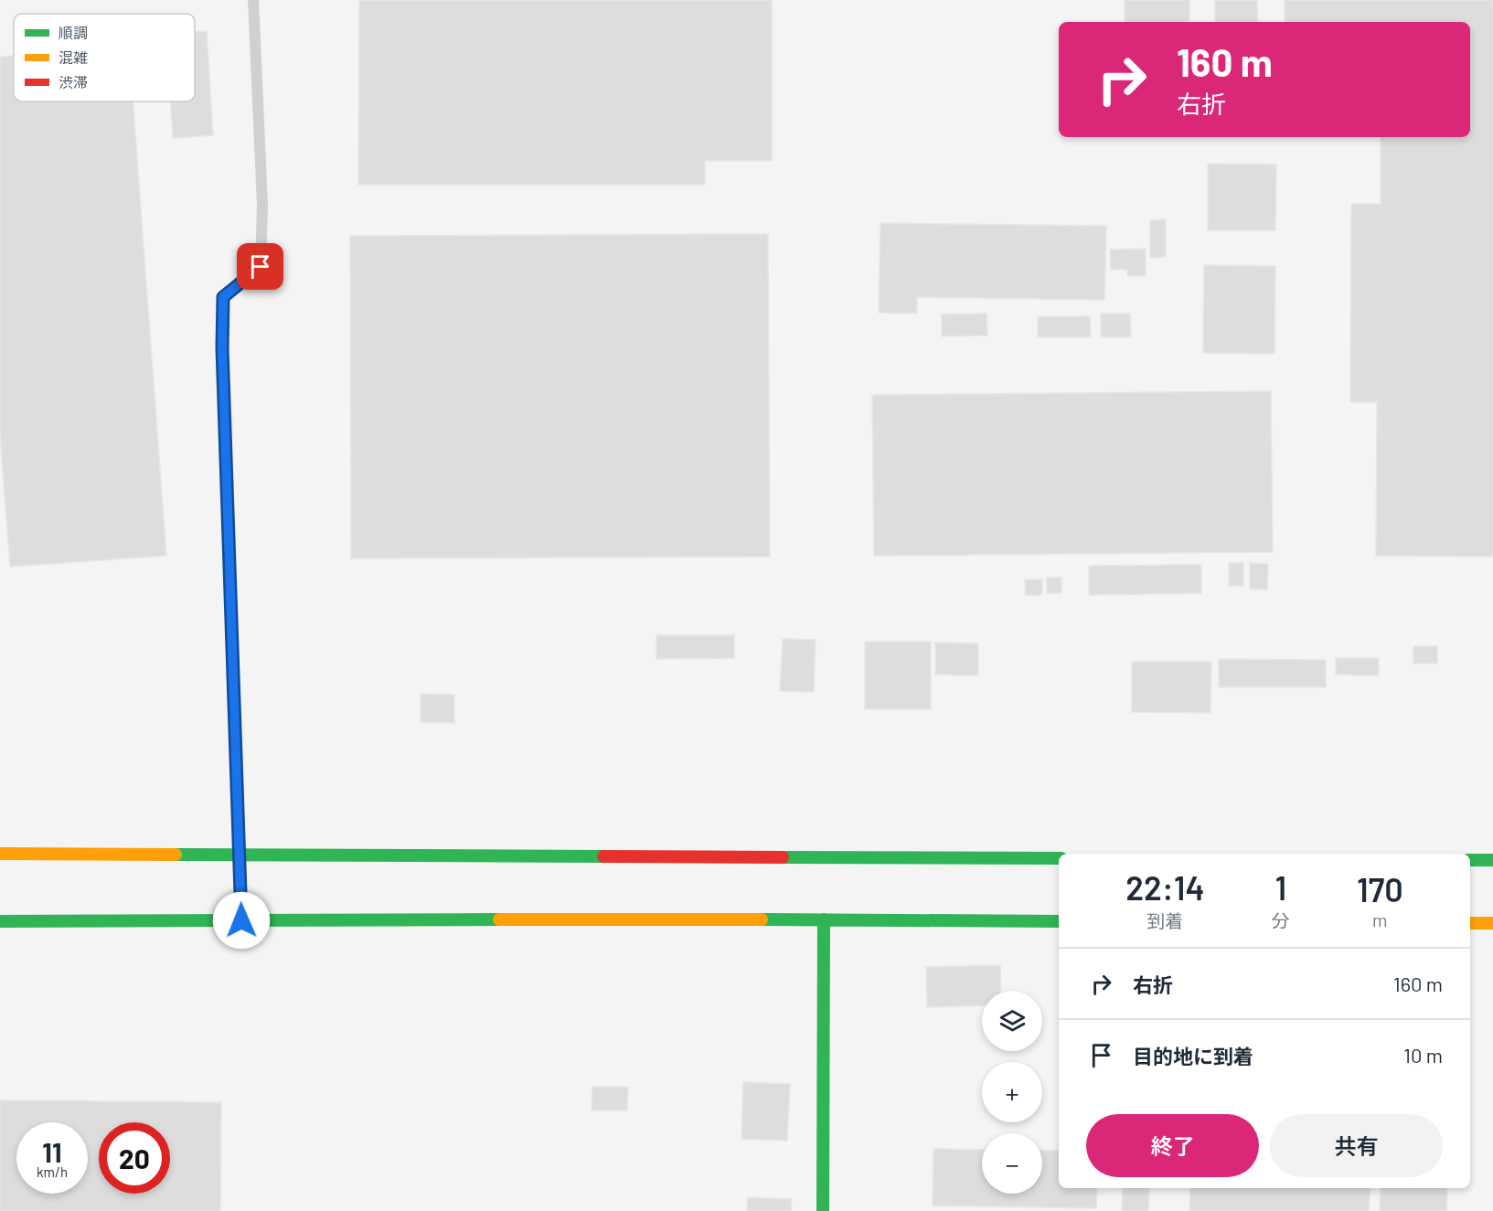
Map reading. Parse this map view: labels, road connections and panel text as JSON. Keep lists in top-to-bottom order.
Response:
{
  "legend": ["順調", "混雑", "渋滞"],
  "page": {
    "turn": ["160 m", "右折"],
    "eta": [
      "22:14",
      "到着",
      "1",
      "分",
      "170",
      "m"
    ],
    "list": [
      {
        "name": "右折",
        "value": "160 m"
      },
      {
        "name": "目的地に到着",
        "value": "10 m"
      }
    ],
    "map_buttons": ["+", "−"],
    "buttons": ["終了", "共有"],
    "speed": "11 km/h",
    "limit": "20"
  }
}
